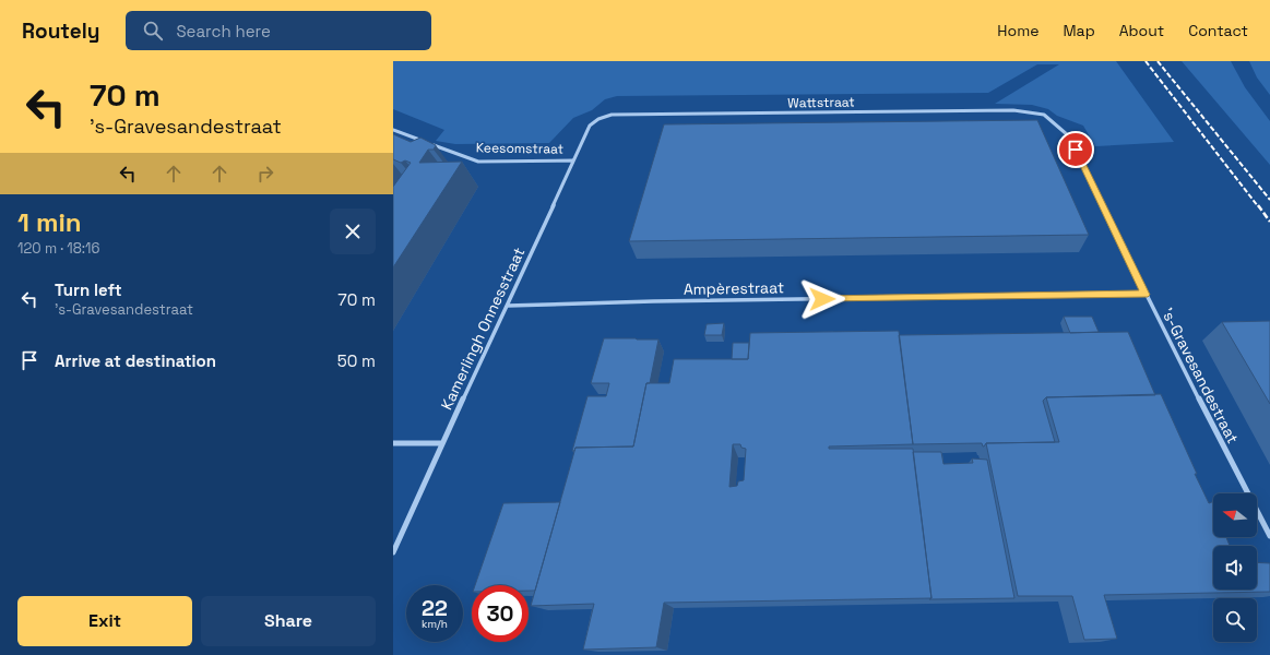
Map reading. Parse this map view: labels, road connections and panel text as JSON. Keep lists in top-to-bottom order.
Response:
{
  "streets": {
    "street": [
      "Wattstraat",
      "Keesomstraat",
      "Ampèrestraat",
      "Kamerlingh Onnesstraat",
      "'s-Gravesandestraat"
    ]
  },
  "crossings": [
    ["Wattstraat", "Kamerlingh Onnesstraat"],
    ["Wattstraat", "'s-Gravesandestraat"],
    ["Keesomstraat", "Kamerlingh Onnesstraat"],
    ["Ampèrestraat", "Kamerlingh Onnesstraat"],
    ["Ampèrestraat", "'s-Gravesandestraat"]
  ],
  "north": "left",
  "page": {
    "header": "Routely",
    "search": "Search here",
    "nav": [
      "Home",
      "Map",
      "About",
      "Contact"
    ],
    "turn": ["70 m", "'s-Gravesandestraat"],
    "heading": ["1 min", "120 m · 18:16"],
    "list": [
      {
        "name": "Turn left",
        "note": "'s-Gravesandestraat",
        "value": "70 m"
      },
      {
        "name": "Arrive at destination",
        "value": "50 m"
      }
    ],
    "speed": "22 km/h",
    "limit": "30",
    "buttons": ["Exit", "Share"]
  }
}
